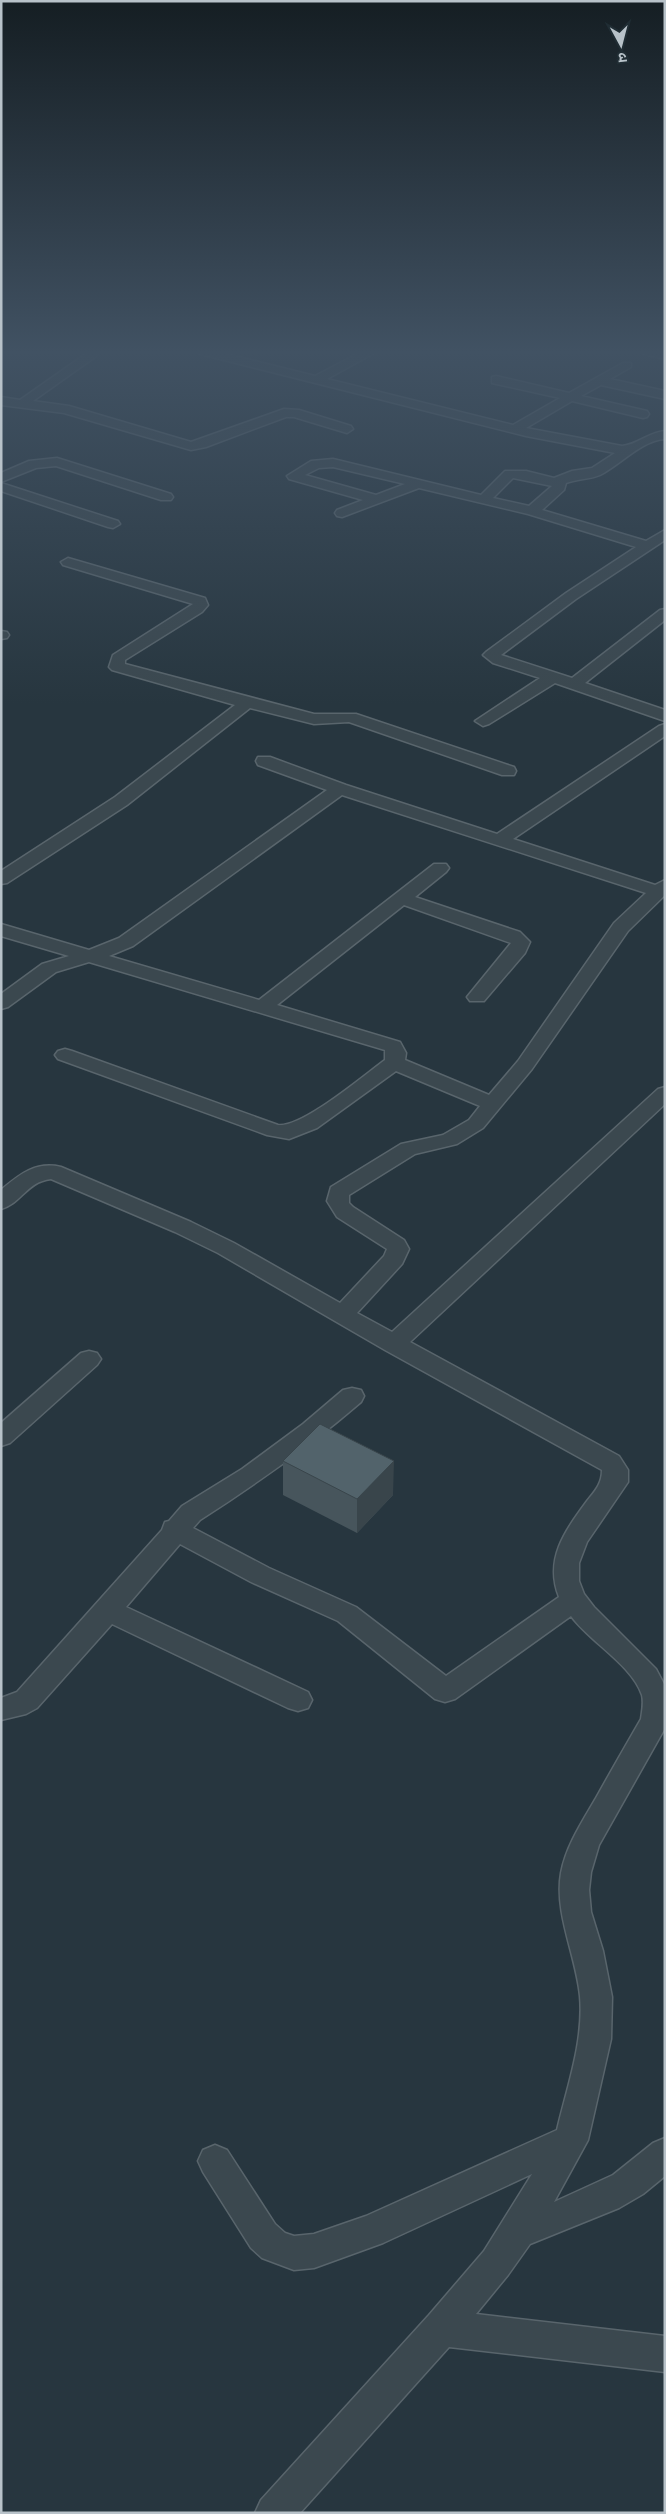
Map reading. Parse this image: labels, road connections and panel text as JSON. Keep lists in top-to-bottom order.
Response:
{
  "north": "bottom"
}
